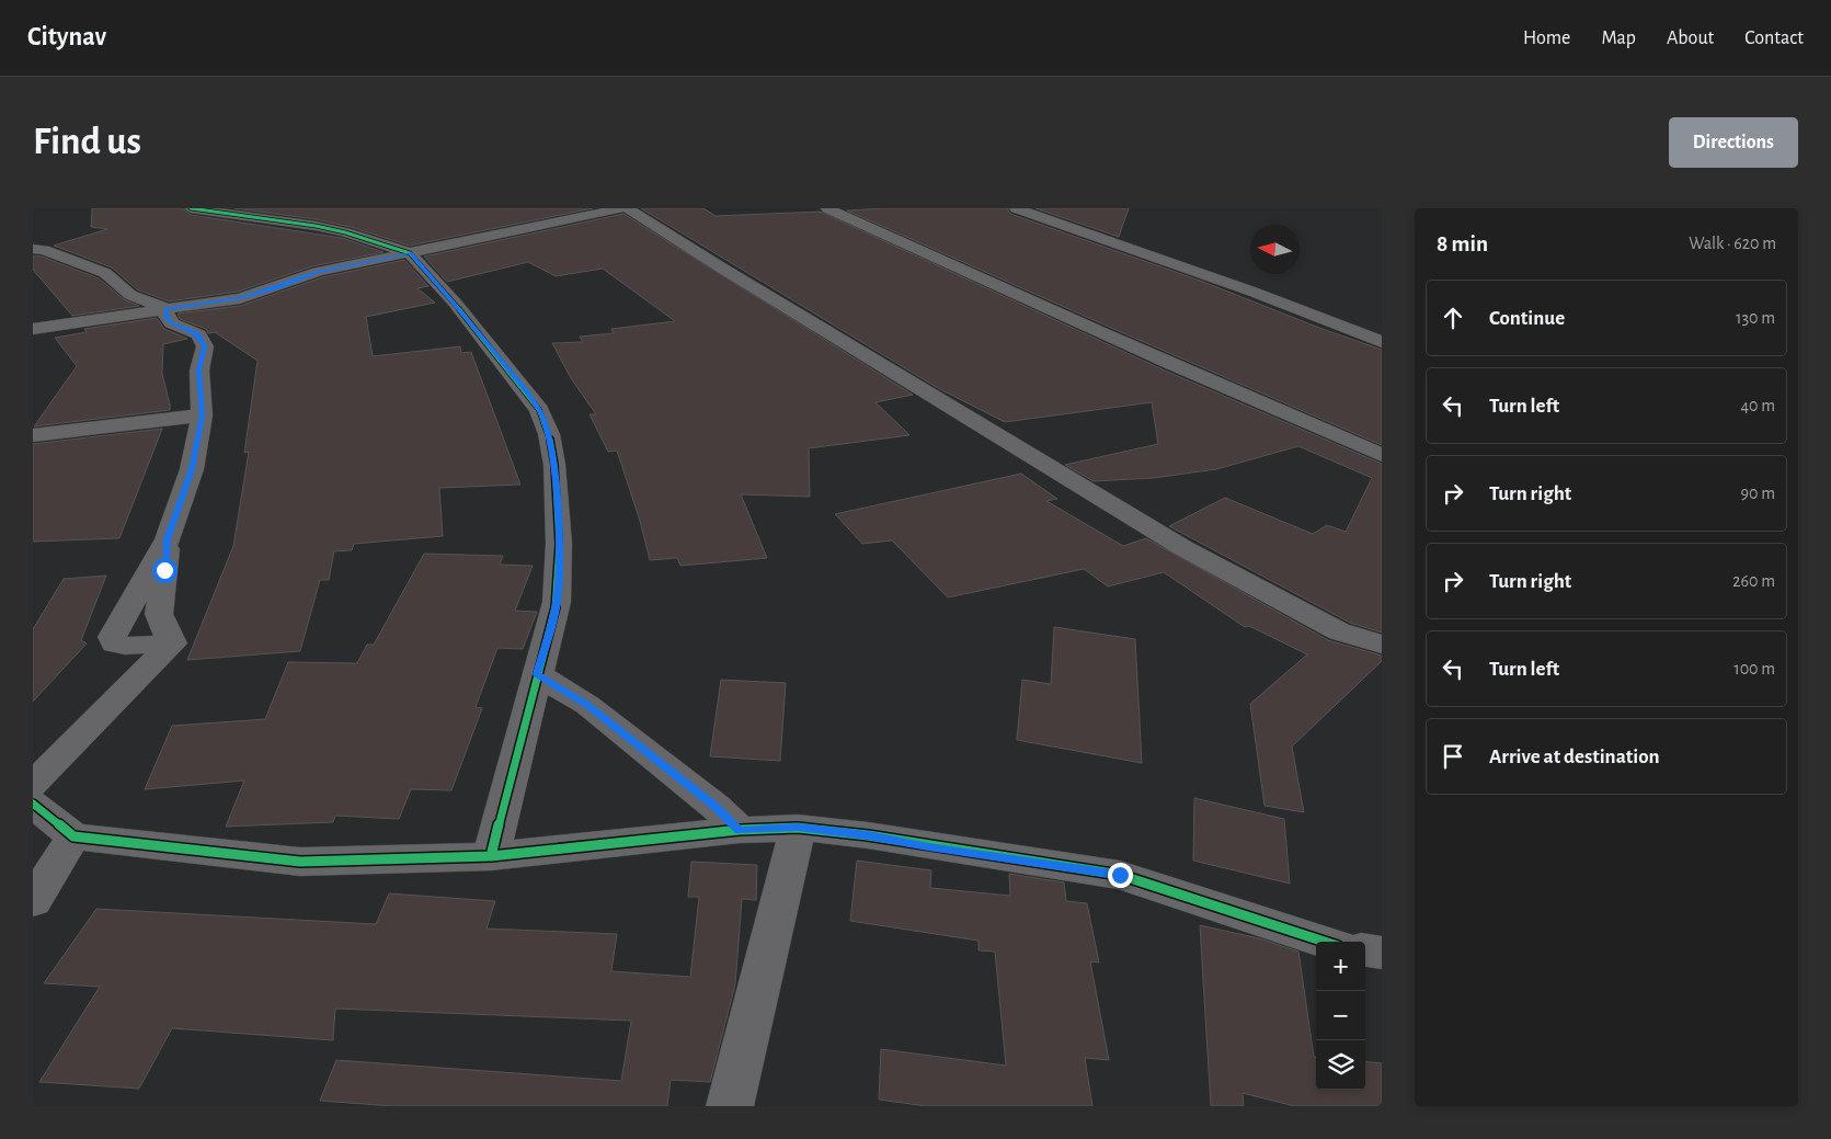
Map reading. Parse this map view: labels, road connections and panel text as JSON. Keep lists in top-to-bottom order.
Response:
{
  "north": "left",
  "page": {
    "header": "Citynav",
    "nav": [
      "Home",
      "Map",
      "About",
      "Contact"
    ],
    "buttons": "Directions",
    "title": "Find us",
    "heading": ["8 min", "Walk · 620 m"],
    "list": [
      ["Continue", "130 m"],
      ["Turn left", "40 m"],
      ["Turn right", "90 m"],
      ["Turn right", "260 m"],
      ["Turn left", "100 m"],
      "Arrive at destination"
    ],
    "map_buttons": ["+", "−"]
  }
}
